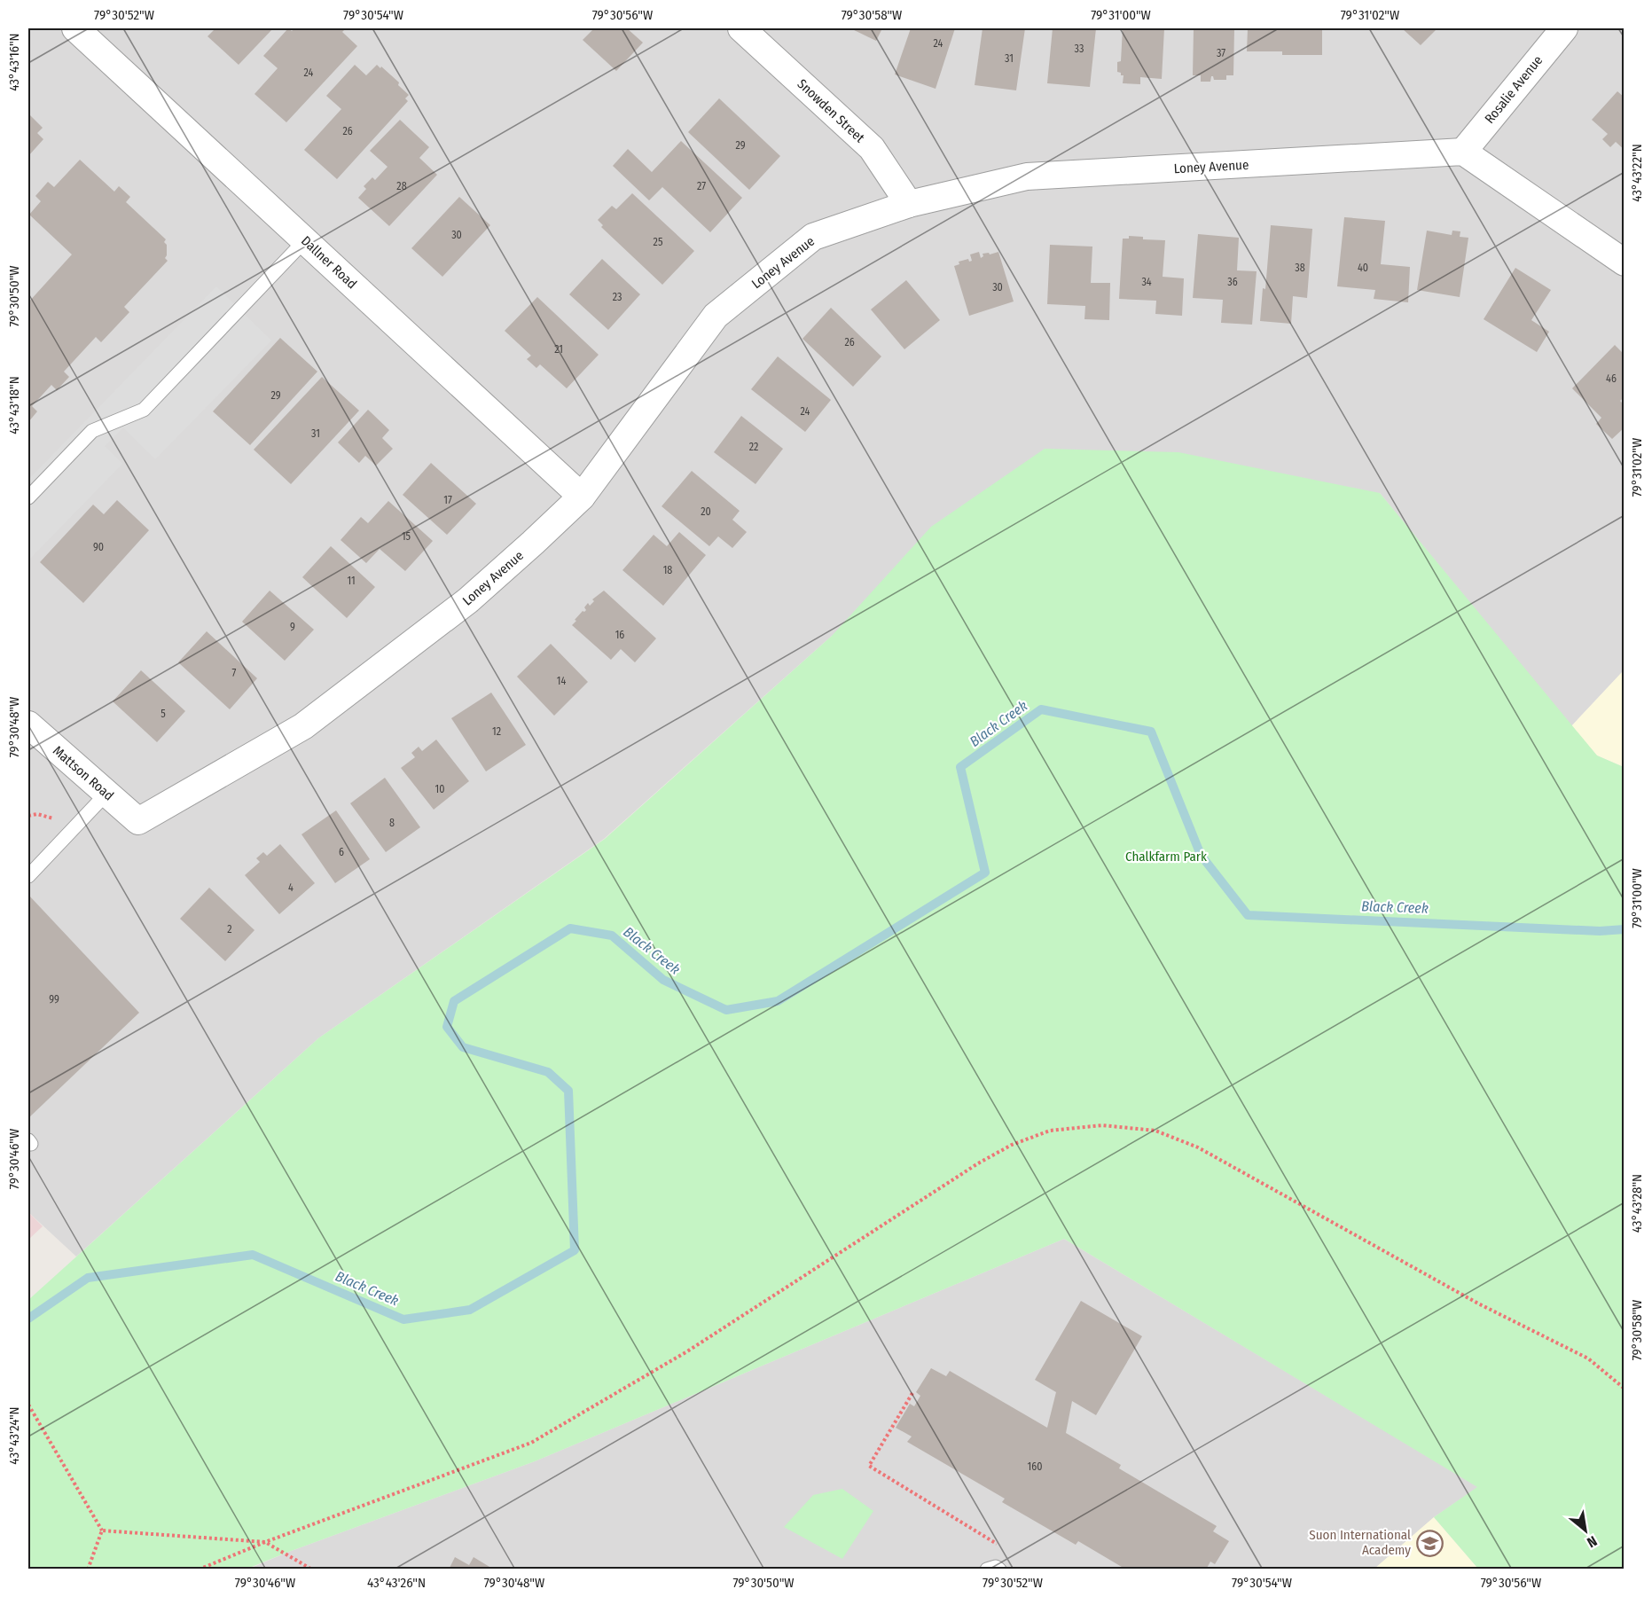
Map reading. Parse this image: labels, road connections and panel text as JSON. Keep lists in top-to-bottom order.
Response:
{
  "streets": {
    "street": [
      "Rosalie Avenue",
      "Snowden Street",
      "Loney Avenue",
      "Dallner Road",
      "Mattson Road"
    ]
  },
  "crossings": [
    ["Rosalie Avenue", "Loney Avenue"],
    ["Snowden Street", "Loney Avenue"],
    ["Loney Avenue", "Dallner Road"],
    ["Loney Avenue", "Mattson Road"]
  ],
  "water": ["Black Creek"],
  "parks": ["Chalkfarm Park"],
  "places": {
    "school or university": ["Suon International Academy"]
  },
  "house_numbers": [
    "24",
    "33",
    "37",
    "31",
    "24",
    "26",
    "29",
    "28",
    "27",
    "30",
    "25",
    "38",
    "40",
    "34",
    "36",
    "30",
    "23",
    "26",
    "21",
    "46",
    "29",
    "24",
    "31",
    "22",
    "17",
    "20",
    "15",
    "90",
    "18",
    "11",
    "9",
    "16",
    "7",
    "14",
    "5",
    "12",
    "10",
    "8",
    "6",
    "4",
    "2",
    "99",
    "160"
  ],
  "north": "bottom right",
  "coordinates": [
    "79°30'52\"W",
    "79°30'54\"W",
    "79°30'56\"W",
    "79°30'58\"W",
    "79°31'00\"W",
    "79°31'02\"W",
    "43°43'16\"N",
    "43°43'22\"N",
    "79°30'50\"W",
    "43°43'18\"N",
    "79°30'48\"W",
    "79°30'46\"W",
    "43°43'28\"N",
    "43°43'24\"N",
    "43°43'26\"N"
  ]
}
